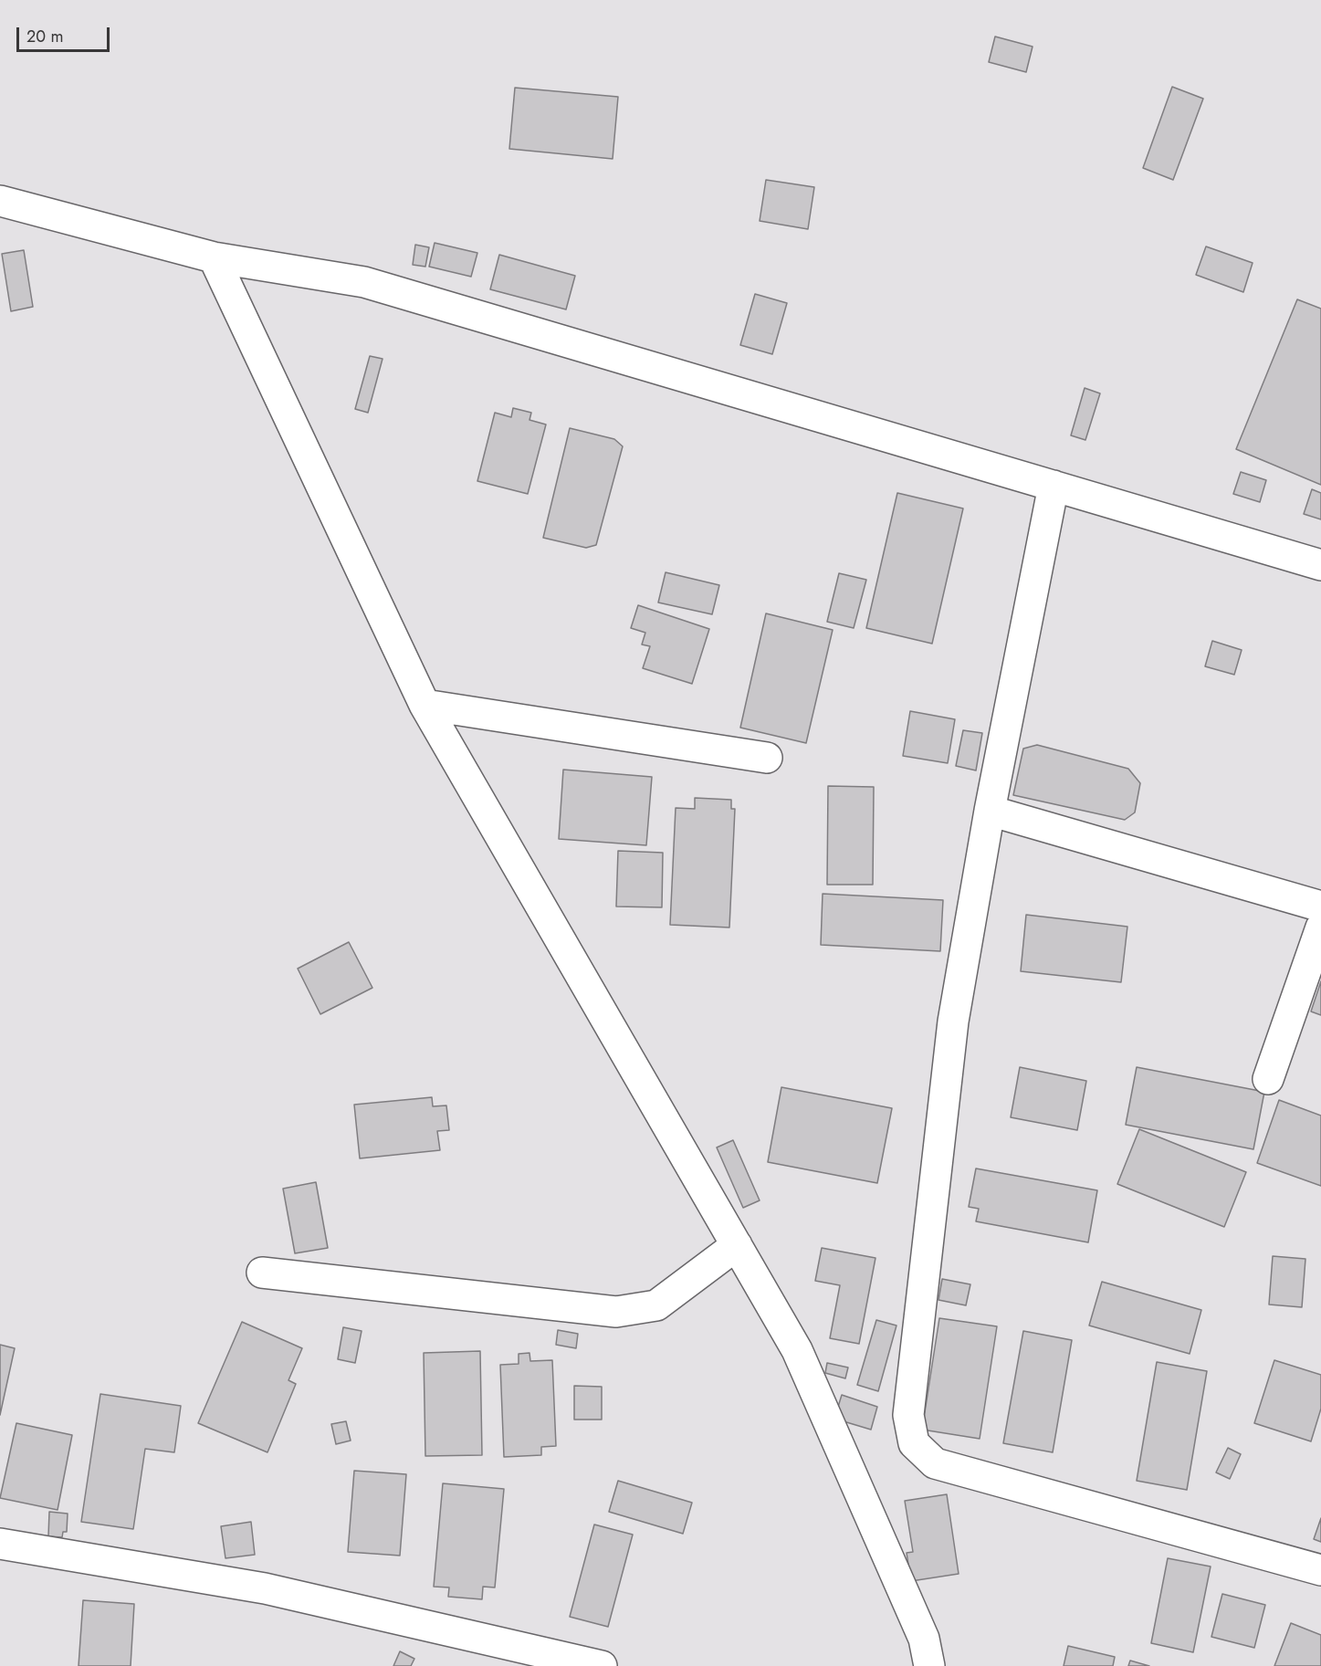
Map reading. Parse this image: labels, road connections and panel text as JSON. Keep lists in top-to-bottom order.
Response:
{
  "scale_bar": "20 m"
}
